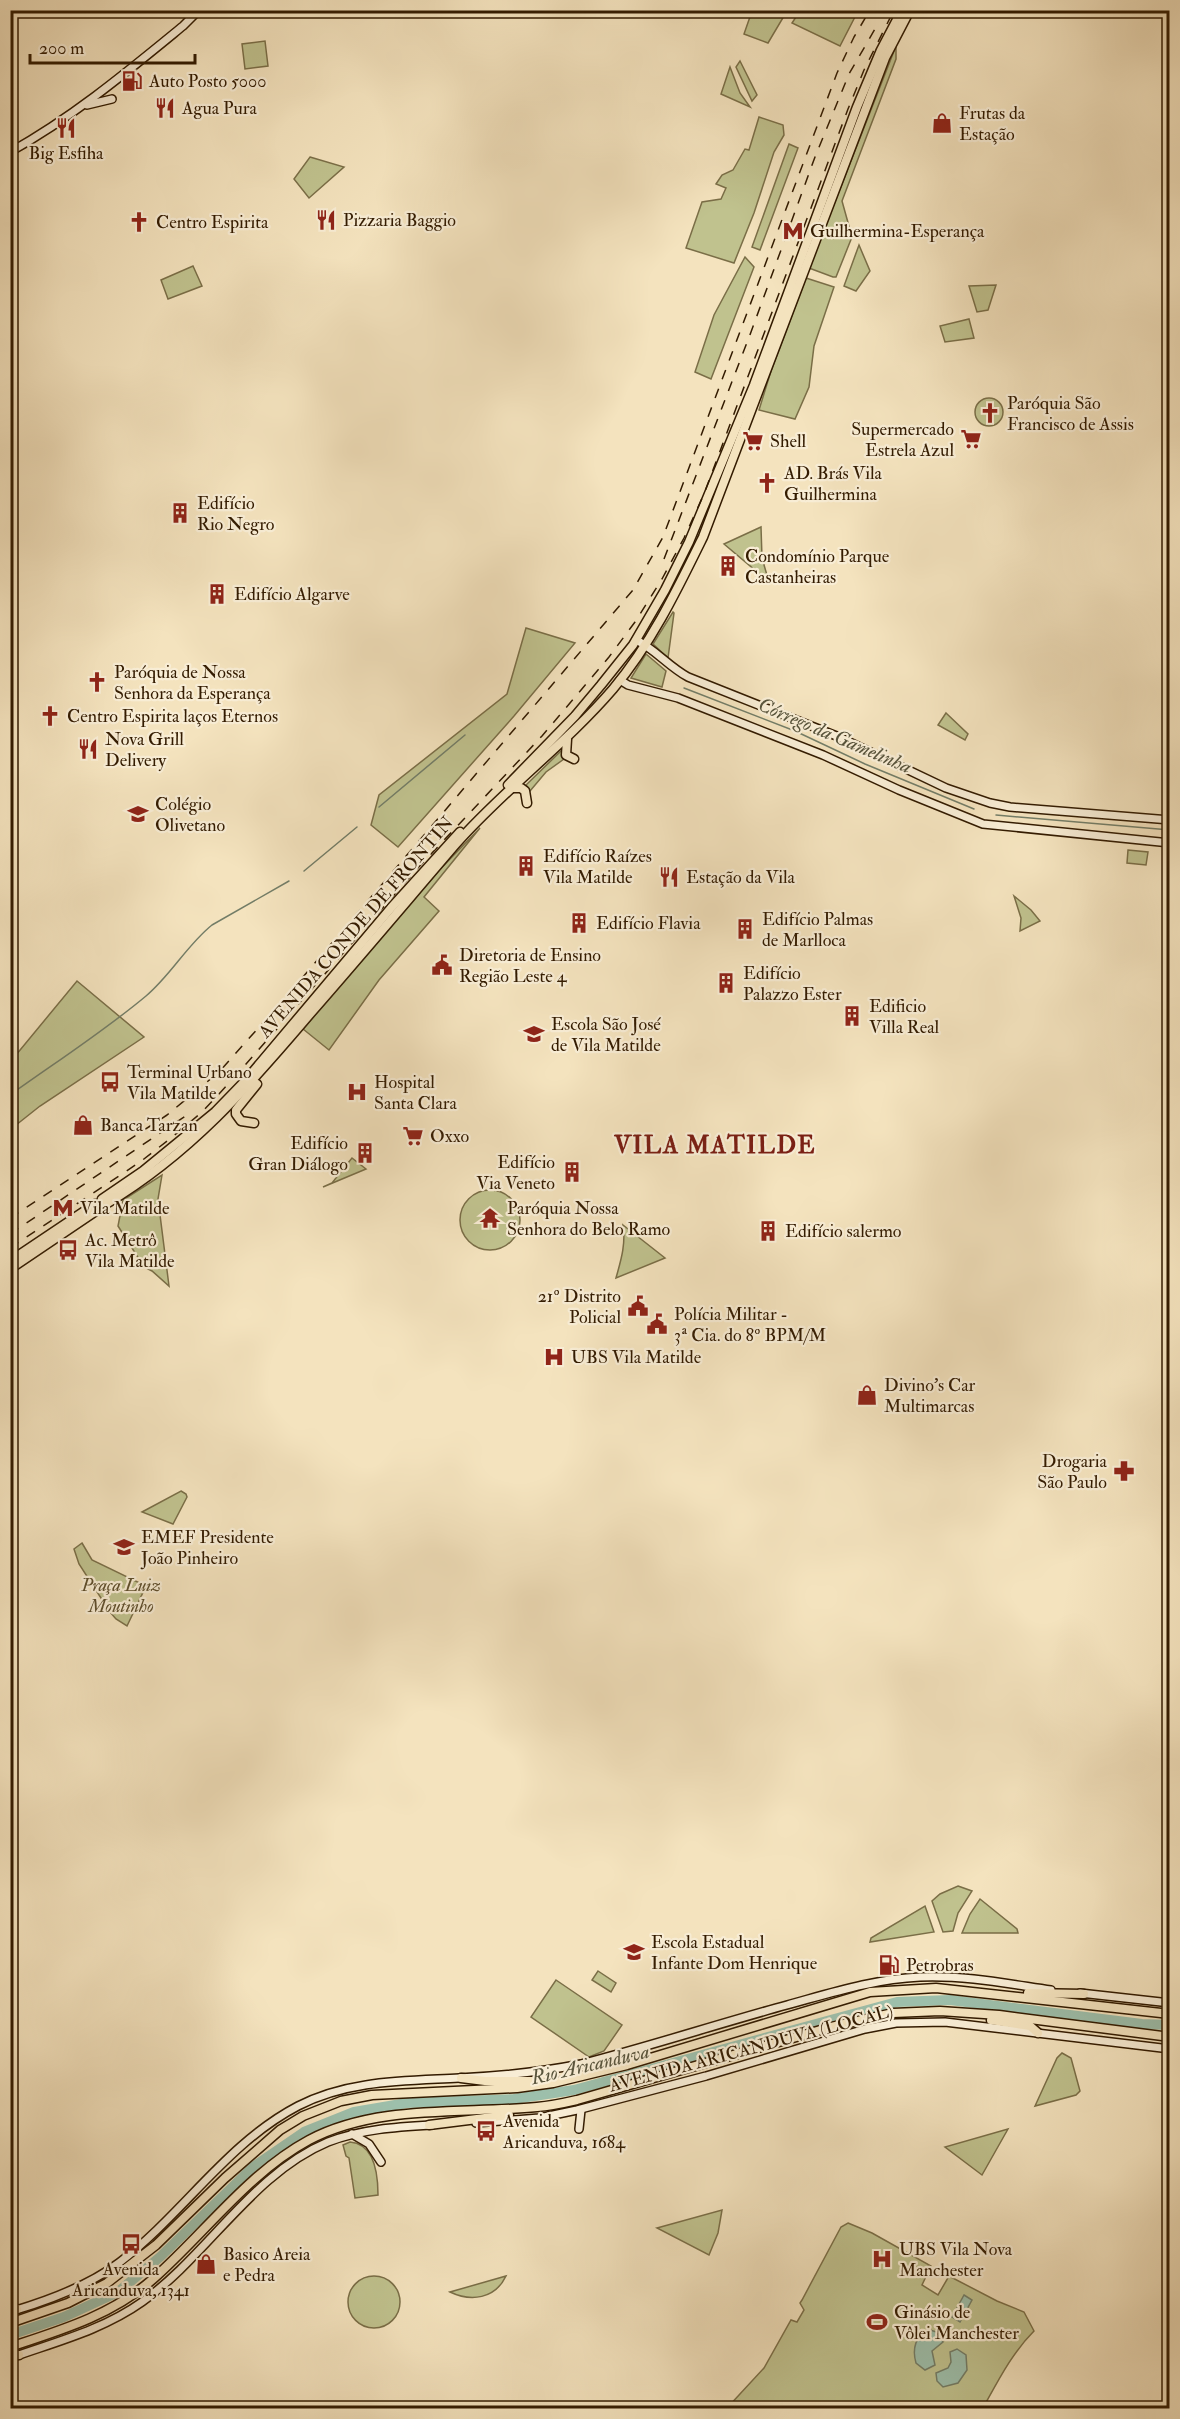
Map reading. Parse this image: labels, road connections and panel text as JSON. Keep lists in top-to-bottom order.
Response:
{
  "streets": {
    "highway": ["AVENIDA CONDE DE FRONTIN"],
    "main road": ["AVENIDA ARICANDUVA (LOCAL)"]
  },
  "districts": ["VILA MATILDE"],
  "water": ["Córrego da Gamelinha", "Rio Aricanduva"],
  "parks": ["Praça Luiz Moutinho"],
  "places": {
    "fuel station": ["Auto Posto 5000", "Petrobras"],
    "restaurant": [
      "Agua Pura",
      "Big Esfiha",
      "Pizzaria Baggio",
      "Nova Grill Delivery",
      "Estação da Vila"
    ],
    "shop": [
      "Frutas da Estação",
      "Banca Tarzan",
      "Divino's Car Multimarcas",
      "Basico Areia e Pedra"
    ],
    "church": [
      "Centro Espirita",
      "Paróquia São Francisco de Assis",
      "AD. Brás Vila Guilhermina",
      "Paróquia de Nossa Senhora da Esperança",
      "Centro Espirita laços Eternos"
    ],
    "metro station": ["Guilhermina-Esperança", "Vila Matilde"],
    "supermarket": ["Supermercado Estrela Azul", "Shell", "Oxxo"],
    "building": [
      "Edifício Rio Negro",
      "Condomínio Parque Castanheiras",
      "Edifício Algarve",
      "Edifício Raízes Vila Matilde",
      "Edifício Flavia",
      "Edifício Palmas de Marlloca",
      "Edifício Palazzo Ester",
      "Edificio Villa Real",
      "Edifício Gran Diálogo",
      "Edifício Via Veneto",
      "Edifício salermo"
    ],
    "school or university": [
      "Colégio Olivetano",
      "Escola São José de Vila Matilde",
      "EMEF Presidente João Pinheiro",
      "Escola Estadual Infante Dom Henrique"
    ],
    "public building": ["Diretoria de Ensino Região Leste 4", "21º Distrito Policial", "Polícia Militar - 3ª Cia. do 8º BPM/M"],
    "bus stop": [
      "Terminal Urbano Vila Matilde",
      "Ac. Metrô Vila Matilde",
      "Avenida Aricanduva, 1684",
      "Avenida Aricanduva, 1341"
    ],
    "hospital": ["Hospital Santa Clara", "UBS Vila Matilde", "UBS Vila Nova Manchester"],
    "temple": ["Paróquia Nossa Senhora do Belo Ramo"],
    "pharmacy": ["Drogaria São Paulo"],
    "sports": ["Ginásio de Vôlei Manchester"]
  },
  "scale_bar": "200 m"
}
